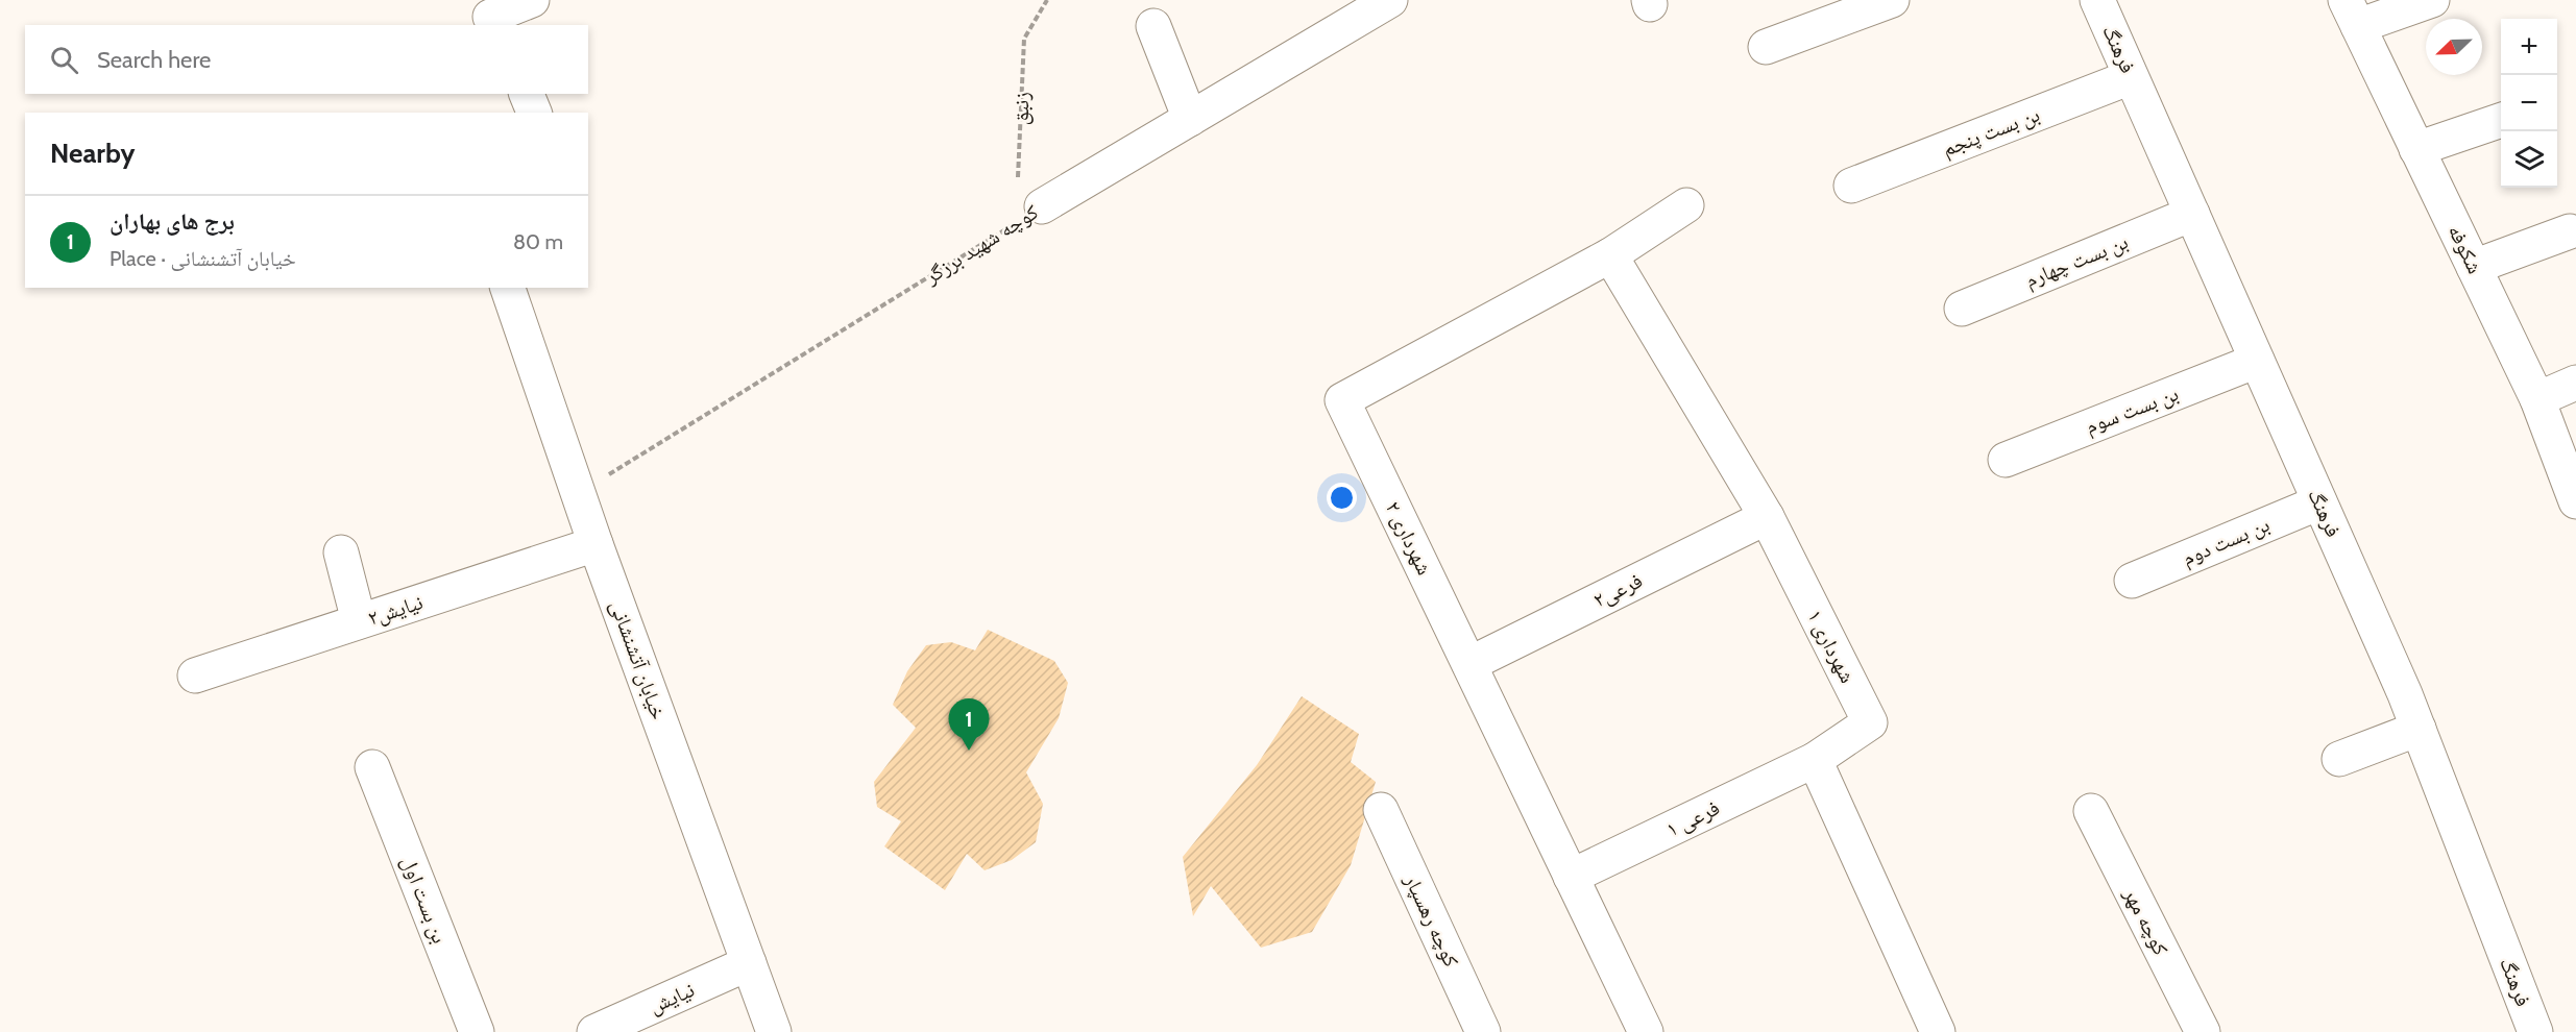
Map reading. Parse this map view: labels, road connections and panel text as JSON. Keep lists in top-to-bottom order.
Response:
{
  "streets": {
    "street": [
      "فرهنگ",
      "بن بست پنجم",
      "کوچه شهید برزگر",
      "شکوفه",
      "بن بست چهارم",
      "بن بست سوم",
      "شهرداری ۲",
      "بن بست دوم",
      "فرعی۲",
      "نیایش۲",
      "شهرداری ۱",
      "خیابان آتشنشانی",
      "فرعی ۱",
      "بن بست اول",
      "کوچه رهسپار",
      "کوچه مهر",
      "نیایش"
    ],
    "path": ["زنبق"]
  },
  "crossings": [
    ["فرهنگ", "بن بست پنجم"],
    ["فرهنگ", "بن بست چهارم"],
    ["فرهنگ", "بن بست سوم"],
    ["فرهنگ", "بن بست دوم"],
    ["زنبق", "کوچه شهید برزگر"],
    ["کوچه شهید برزگر", "خیابان آتشنشانی"],
    ["شهرداری ۲", "فرعی۲"],
    ["شهرداری ۲", "شهرداری ۱"],
    ["شهرداری ۲", "فرعی ۱"],
    ["فرعی۲", "شهرداری ۱"],
    ["نیایش۲", "خیابان آتشنشانی"],
    ["شهرداری ۱", "فرعی ۱"],
    ["خیابان آتشنشانی", "نیایش"]
  ],
  "north": "bottom left",
  "page": {
    "map_buttons": ["+", "−"],
    "search": "Search here",
    "heading": "Nearby",
    "list": [
      {
        "mark": "1",
        "name": "برج های بهاران",
        "note": "Place · خیابان آتشنشانی",
        "value": "80 m"
      }
    ],
    "pins": "1"
  }
}
